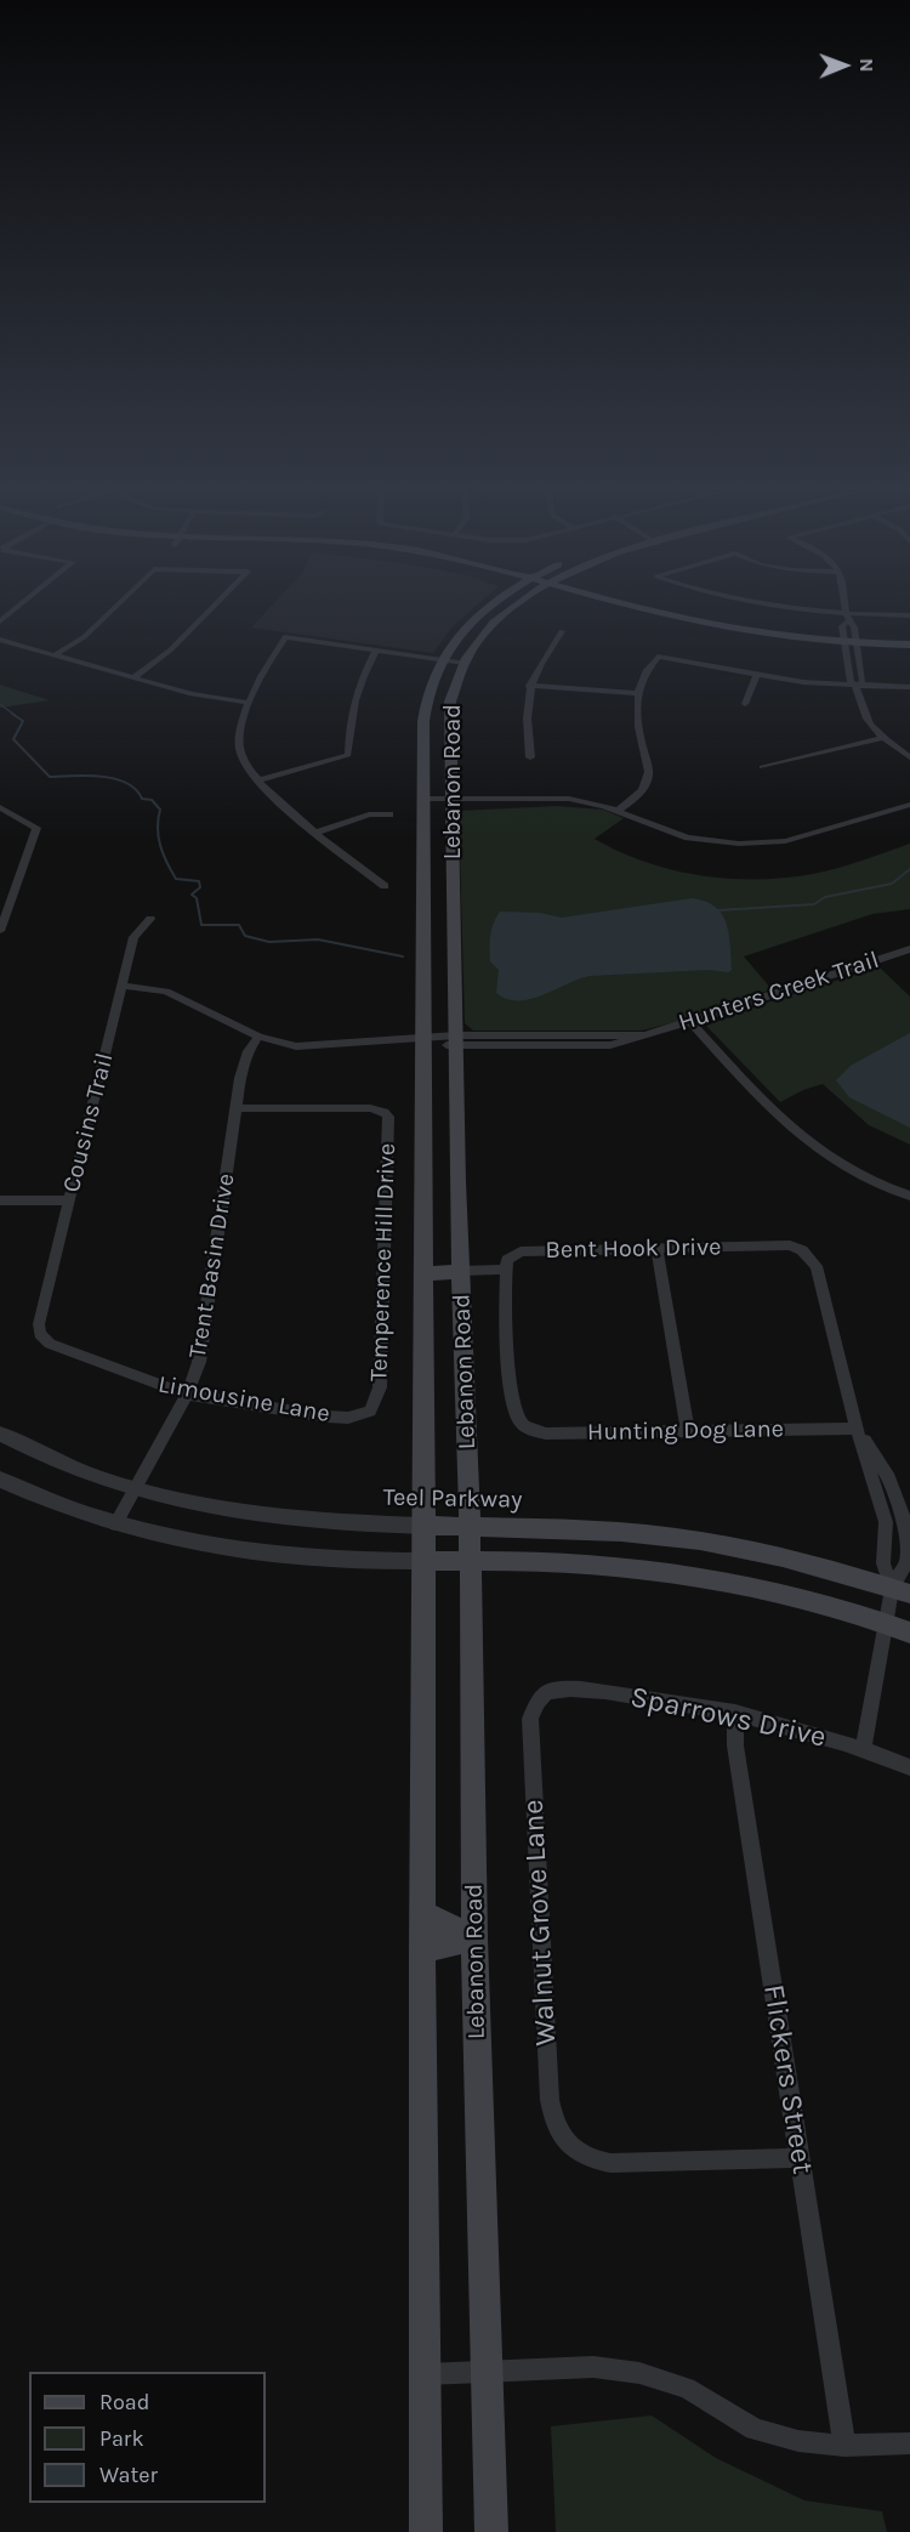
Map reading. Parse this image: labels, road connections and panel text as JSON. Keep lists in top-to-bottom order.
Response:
{
  "streets": {
    "main road": ["Lebanon Road", "Teel Parkway"],
    "street": [
      "Hunters Creek Trail",
      "Cousins Trail",
      "Bent Hook Drive",
      "Temperence Hill Drive",
      "Trent Basin Drive",
      "Limousine Lane",
      "Hunting Dog Lane",
      "Sparrows Drive",
      "Walnut Grove Lane",
      "Flickers Street"
    ]
  },
  "crossings": [
    ["Lebanon Road", "Hunters Creek Trail"],
    ["Lebanon Road", "Teel Parkway"],
    ["Hunters Creek Trail", "Cousins Trail"],
    ["Hunters Creek Trail", "Trent Basin Drive"],
    ["Cousins Trail", "Limousine Lane"],
    ["Bent Hook Drive", "Hunting Dog Lane"],
    ["Temperence Hill Drive", "Trent Basin Drive"],
    ["Temperence Hill Drive", "Limousine Lane"],
    ["Trent Basin Drive", "Limousine Lane"],
    ["Trent Basin Drive", "Teel Parkway"],
    ["Sparrows Drive", "Walnut Grove Lane"],
    ["Sparrows Drive", "Flickers Street"],
    ["Walnut Grove Lane", "Flickers Street"]
  ],
  "legend": ["Road", "Park", "Water"],
  "north": "right"
}
